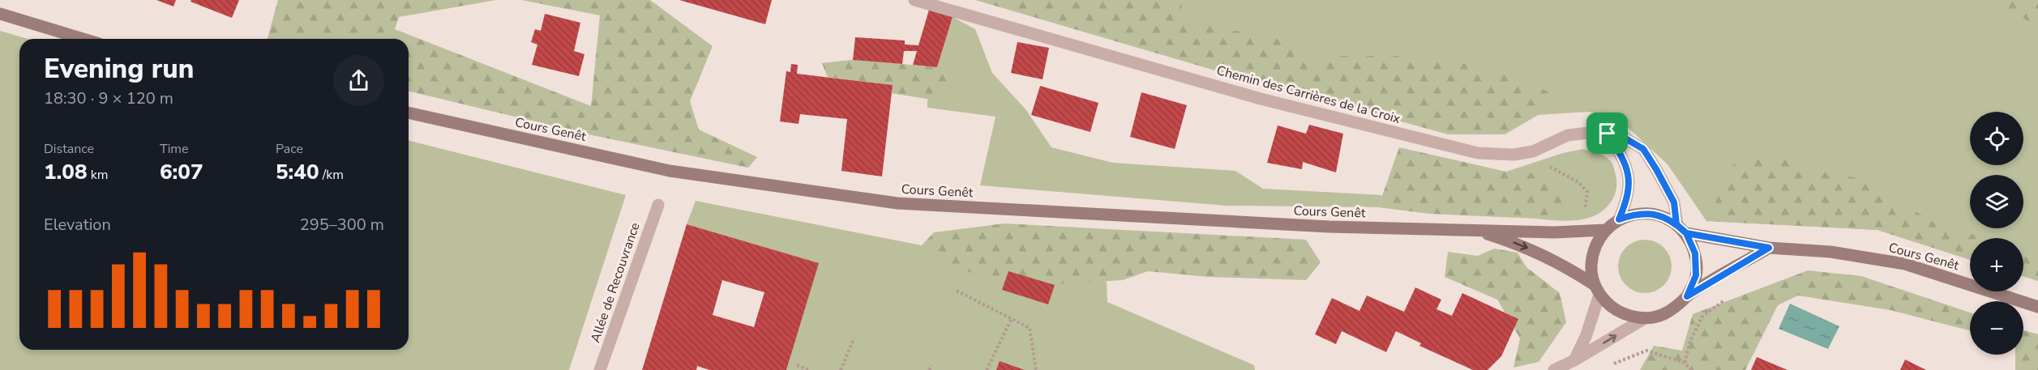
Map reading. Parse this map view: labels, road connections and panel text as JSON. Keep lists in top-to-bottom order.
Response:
{
  "streets": {
    "main road": ["Cours Genêt"],
    "street": ["Chemin des Carrières de la Croix", "Allée de Recouvrance"]
  },
  "crossings": [
    ["Chemin des Carrières de la Croix", "Cours Genêt"]
  ],
  "page": {
    "heading": ["Evening run", "18:30 · 9 × 120 m"],
    "map_buttons": ["+", "−"],
    "stats": [
      ["Distance", "1.08 km"],
      ["Time", "6:07"],
      ["Pace", "5:40 /km"]
    ],
    "chart": ["Elevation", "295–300 m"]
  }
}
